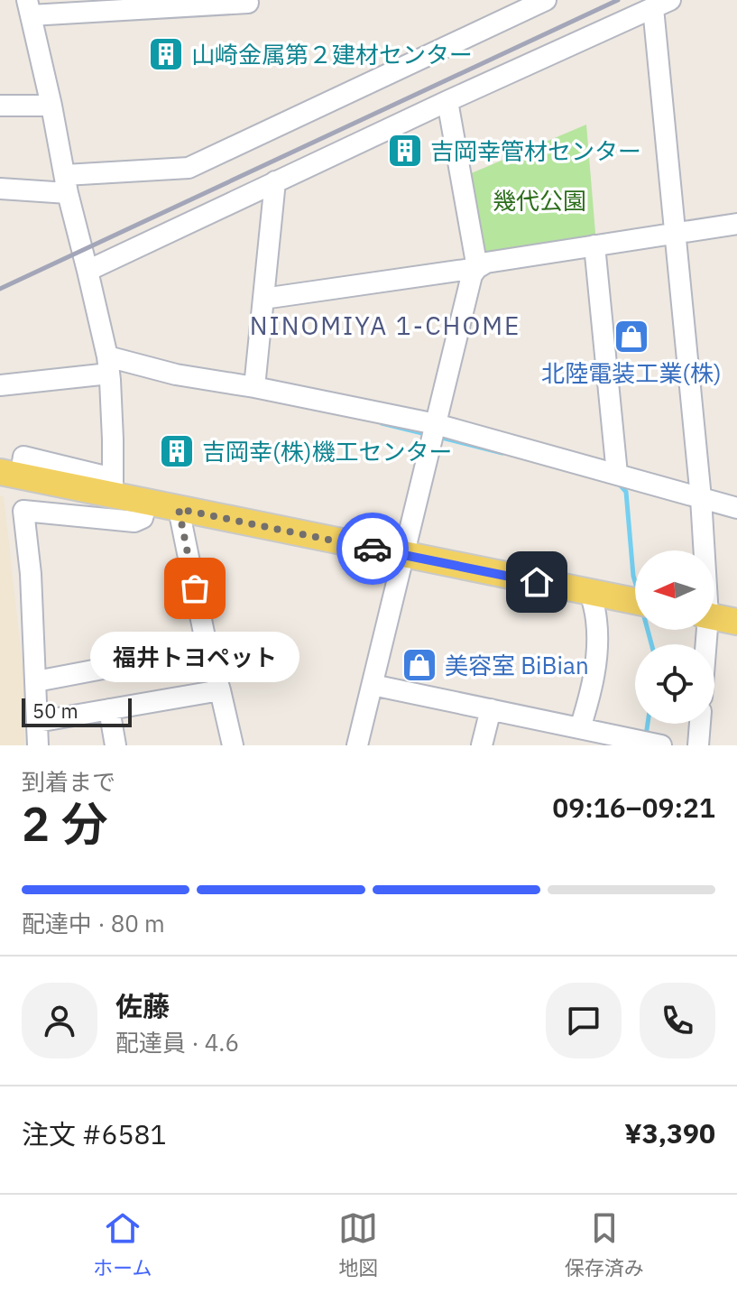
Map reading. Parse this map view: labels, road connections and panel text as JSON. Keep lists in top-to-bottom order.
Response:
{
  "districts": ["NINOMIYA 1-CHOME"],
  "parks": ["幾代公園"],
  "places": {
    "building": ["山崎金属第２建材センター", "吉岡幸管材センター", "吉岡幸(株)機工センター"],
    "shop": ["北陸電装工業(株)", "美容室 BiBian"],
    "other": ["福井トヨペット"]
  },
  "scale_bar": "50 m",
  "north": "left",
  "page": {
    "bubble": "福井トヨペット",
    "scale": "50 m",
    "heading": ["2 分", "到着まで", "09:16–09:21"],
    "panel": [
      "佐藤",
      "配達員 · 4.6",
      "注文 #6581",
      "¥3,390"
    ],
    "bar": "配達中 · 80 m",
    "tabs": ["ホーム", "地図", "保存済み"]
  }
}
